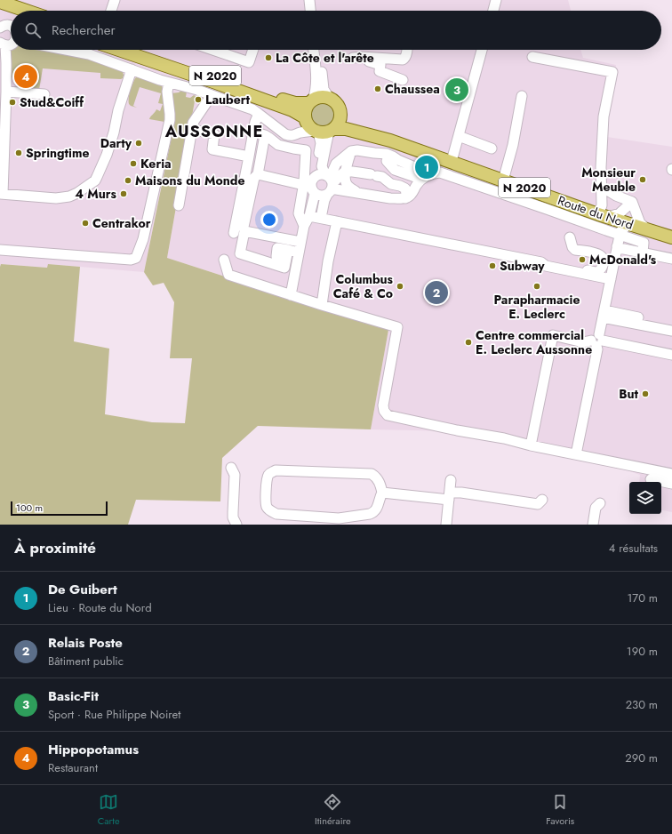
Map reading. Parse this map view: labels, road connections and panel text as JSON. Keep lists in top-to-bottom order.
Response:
{
  "streets": {
    "main road": ["N 2020", "Route du Nord"]
  },
  "crossings": [
    ["N 2020", "Route du Nord"]
  ],
  "districts": ["AUSSONNE"],
  "places": [
    "La Côte et l'arête",
    "Chaussea",
    "Laubert",
    "Stud&Coiff",
    "Darty",
    "Springtime",
    "Keria",
    "Monsieur Meuble",
    "Maisons du Monde",
    "4 Murs",
    "Centrakor",
    "McDonald's",
    "Subway",
    "Columbus Café & Co",
    "Parapharmacie E. Leclerc",
    "Centre commercial E. Leclerc Aussonne",
    "But"
  ],
  "scale_bar": "100 m",
  "page": {
    "search": "Rechercher",
    "pins": [
      "4",
      "3",
      "1",
      "2"
    ],
    "scale": "100 m",
    "heading": ["À proximité", "4 résultats"],
    "list": [
      {
        "mark": "1",
        "name": "De Guibert",
        "note": "Lieu · Route du Nord",
        "value": "170 m"
      },
      {
        "mark": "2",
        "name": "Relais Poste",
        "note": "Bâtiment public",
        "value": "190 m"
      },
      {
        "mark": "3",
        "name": "Basic-Fit",
        "note": "Sport · Rue Philippe Noiret",
        "value": "230 m"
      },
      {
        "mark": "4",
        "name": "Hippopotamus",
        "note": "Restaurant",
        "value": "290 m"
      }
    ],
    "nav": ["Carte", "Itinéraire", "Favoris"]
  }
}
